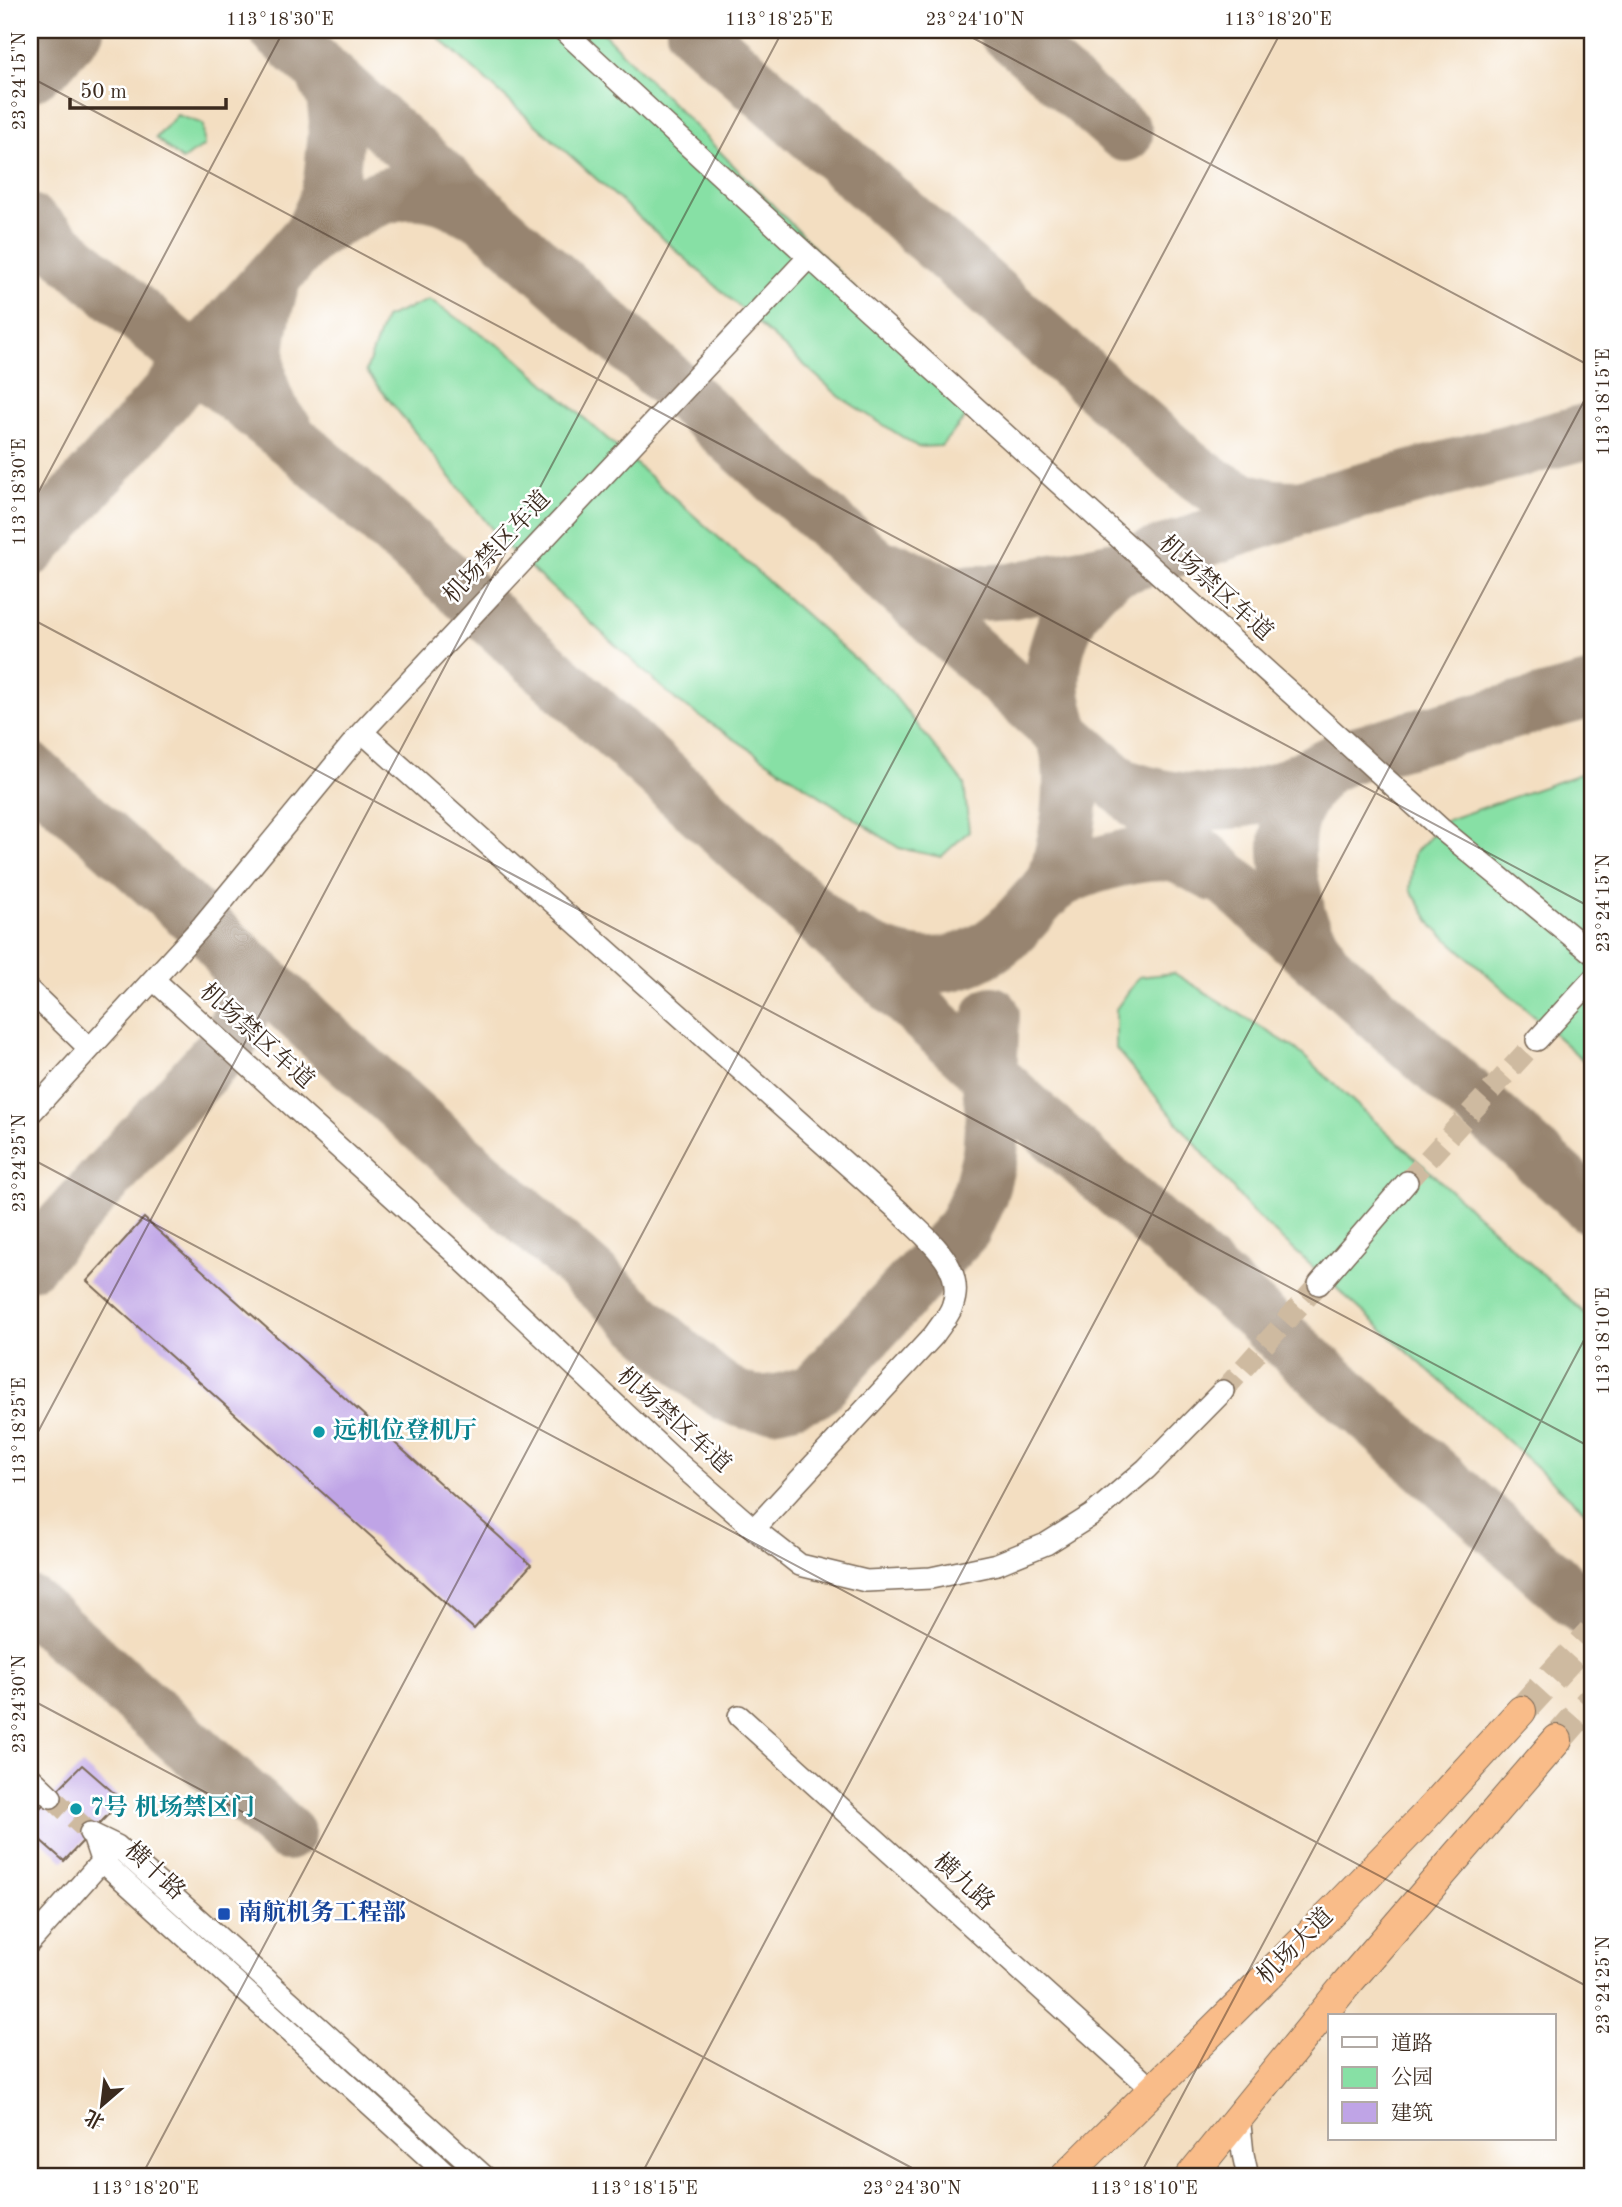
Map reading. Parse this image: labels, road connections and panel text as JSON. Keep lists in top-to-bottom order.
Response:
{
  "streets": {
    "highway": ["机场大道"],
    "street": ["机场禁区车道", "横十路", "横九路"]
  },
  "crossings": [
    ["横九路", "机场大道"]
  ],
  "places": {
    "other": ["远机位登机厅", "7号 机场禁区门"],
    "transit": ["南航机务工程部"]
  },
  "legend": ["道路", "公园", "建筑"],
  "scale_bar": "50 m",
  "north": "bottom left",
  "coordinates": [
    "113°18'30\"E",
    "113°18'25\"E",
    "23°24'10\"N",
    "113°18'20\"E",
    "23°24'15\"N",
    "113°18'15\"E",
    "23°24'25\"N",
    "113°18'10\"E",
    "23°24'30\"N"
  ]
}
